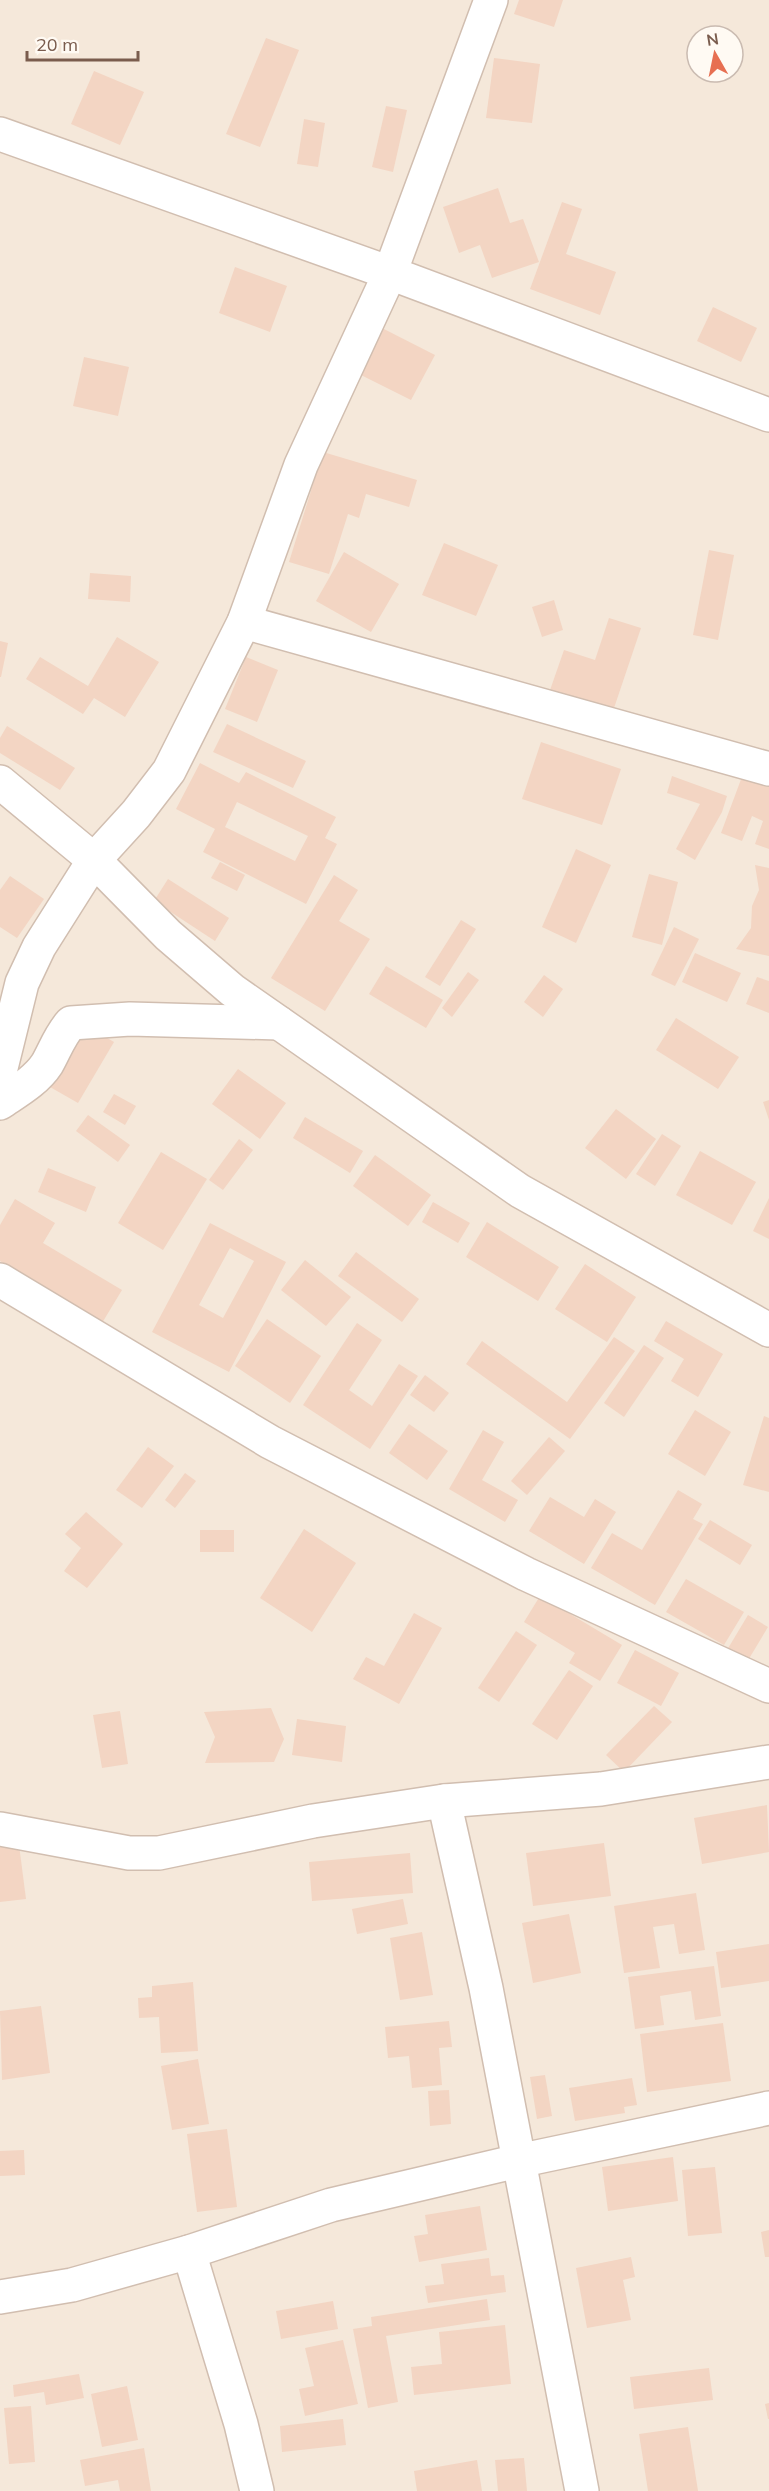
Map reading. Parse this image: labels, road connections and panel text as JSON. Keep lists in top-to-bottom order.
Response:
{
  "scale_bar": "20 m",
  "north": "top"
}
